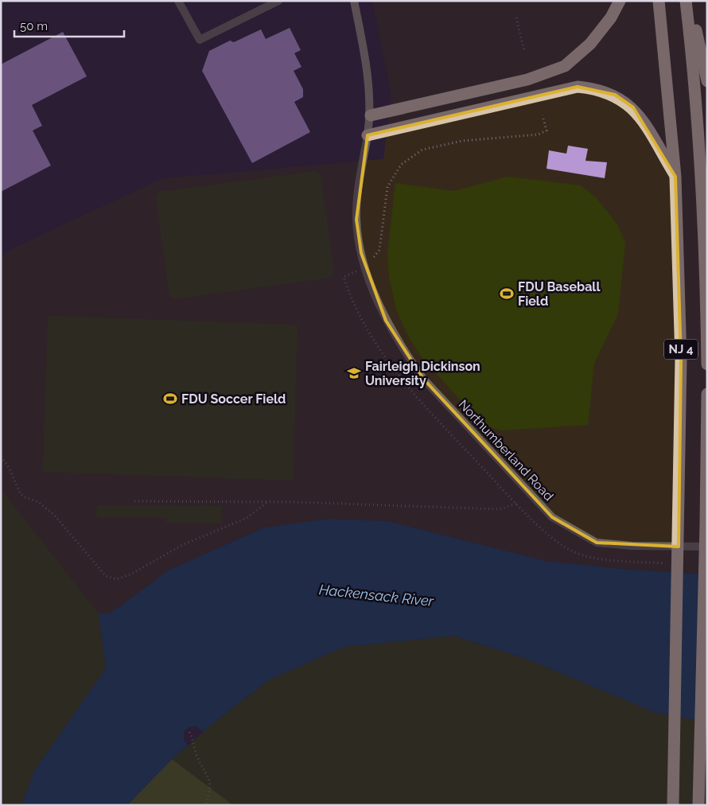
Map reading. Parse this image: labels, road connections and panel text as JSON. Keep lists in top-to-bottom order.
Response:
{
  "streets": {
    "highway": ["NJ 4"],
    "main road": ["Northumberland Road"]
  },
  "water": ["Hackensack River"],
  "places": {
    "sports": ["FDU Baseball Field", "FDU Soccer Field"],
    "school or university": ["Fairleigh Dickinson University"]
  },
  "scale_bar": "50 m"
}
